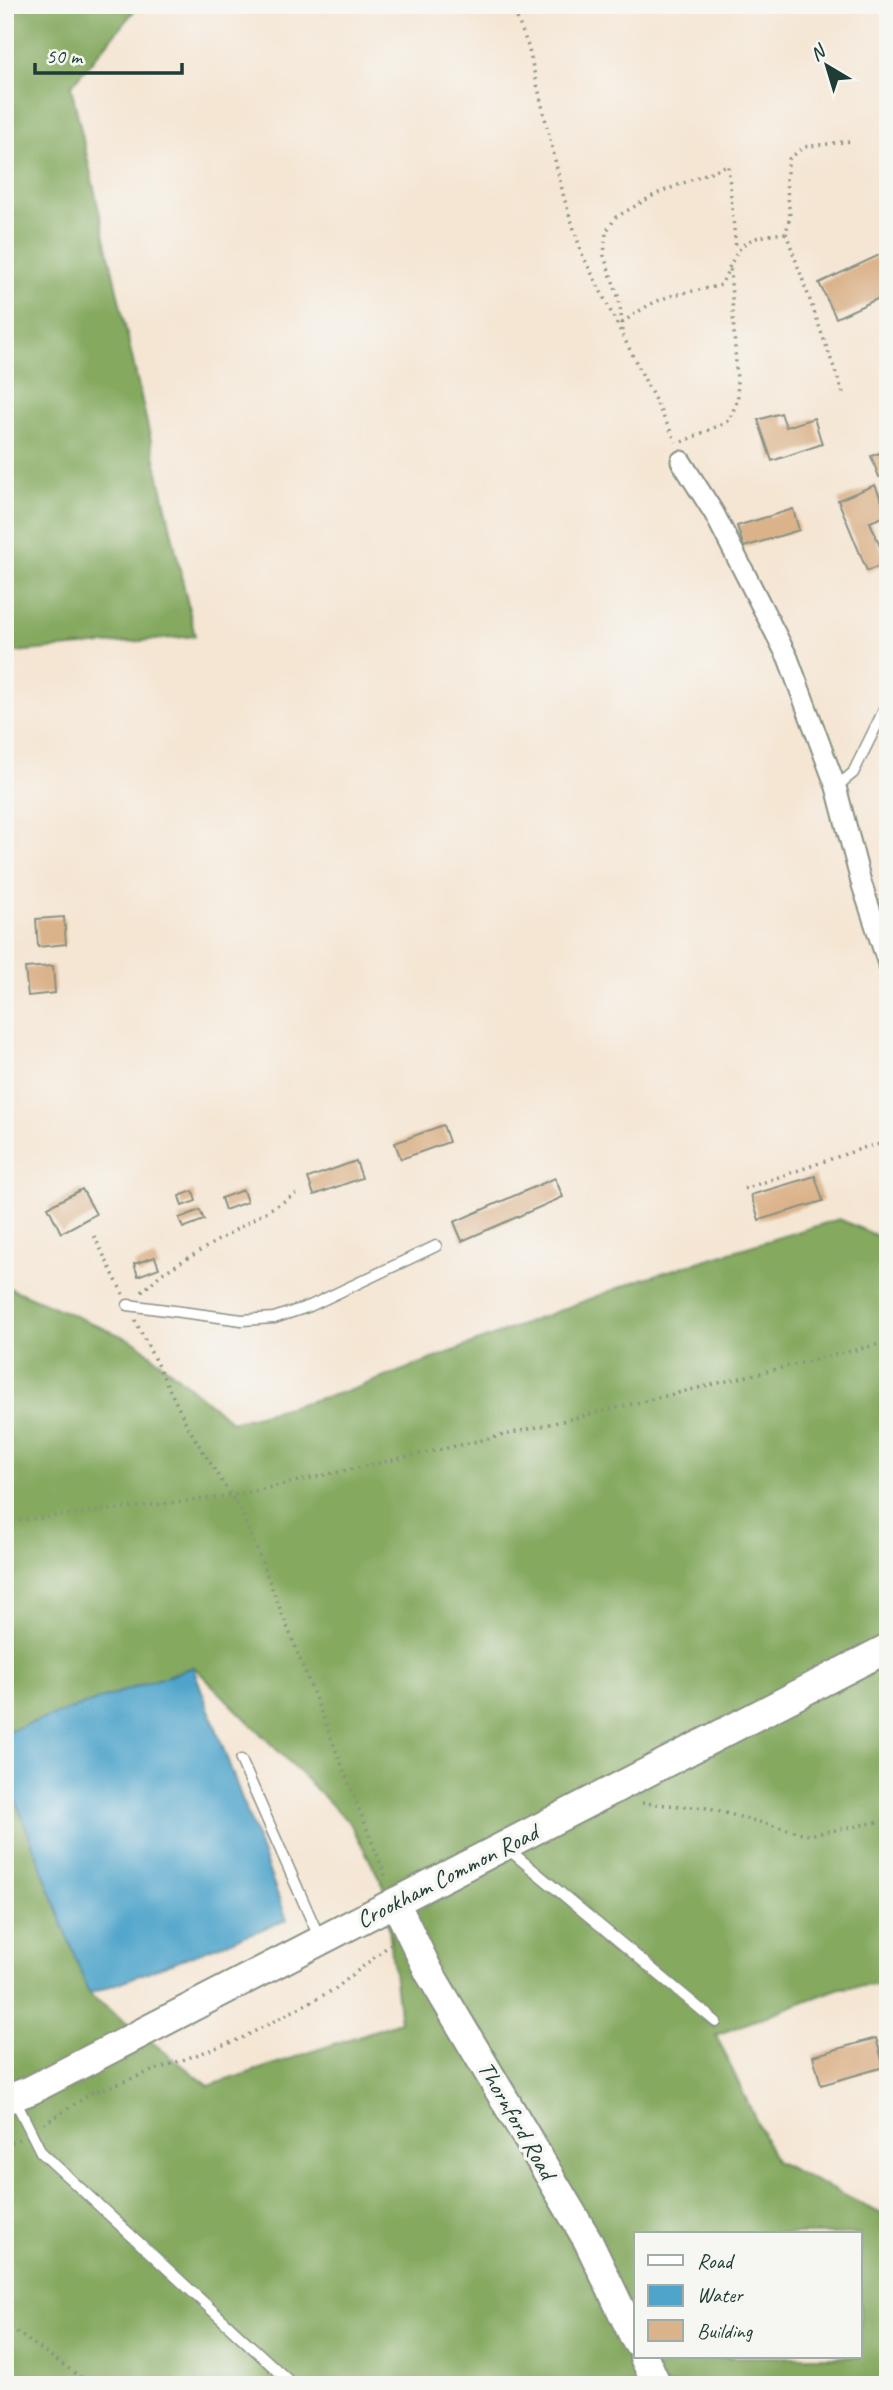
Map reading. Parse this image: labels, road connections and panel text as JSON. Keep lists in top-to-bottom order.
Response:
{
  "streets": {
    "street": ["Crookham Common Road", "Thornford Road"]
  },
  "crossings": [
    ["Crookham Common Road", "Thornford Road"]
  ],
  "legend": ["Road", "Water", "Building"],
  "scale_bar": "50 m",
  "north": "top left"
}
